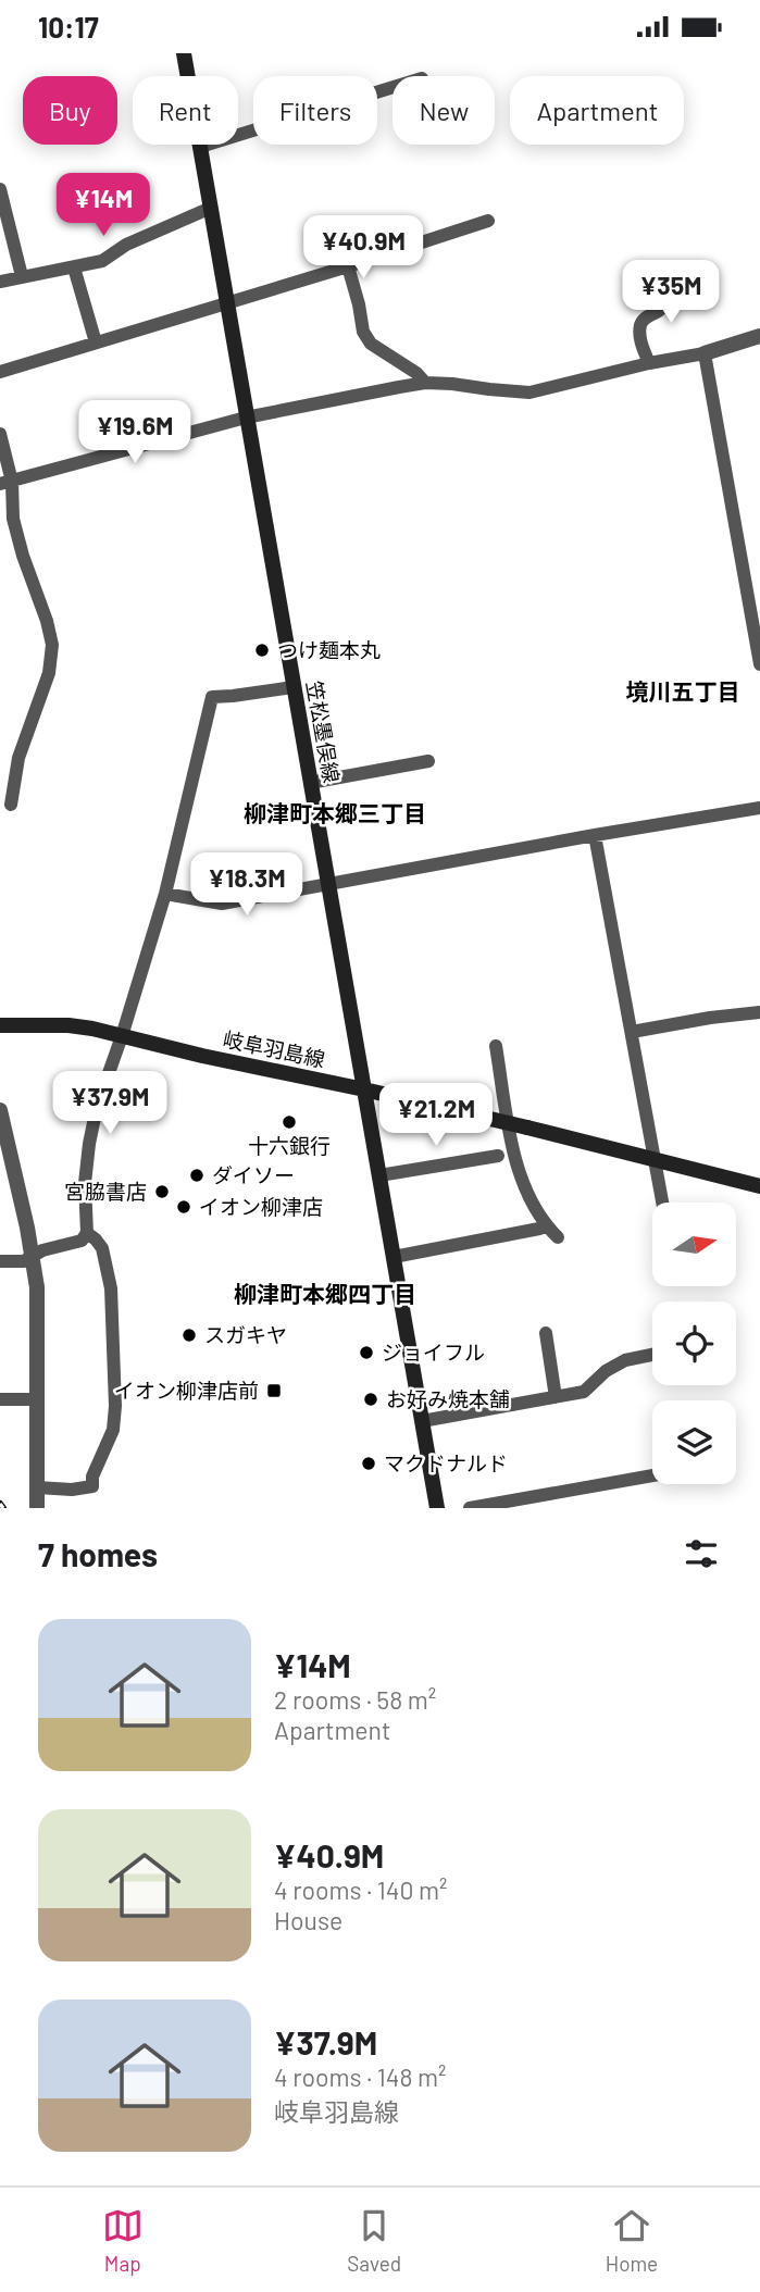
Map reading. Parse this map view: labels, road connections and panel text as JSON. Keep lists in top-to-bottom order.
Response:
{
  "streets": {
    "main road": ["笠松墨俣線", "岐阜羽島線"]
  },
  "crossings": [
    ["笠松墨俣線", "岐阜羽島線"]
  ],
  "districts": ["境川五丁目", "柳津町本郷三丁目", "柳津町本郷四丁目"],
  "places": {
    "other": [
      "つけ麺本丸",
      "十六銀行",
      "ダイソー",
      "宮脇書店",
      "イオン柳津店",
      "スガキヤ",
      "ジョイフル",
      "お好み焼本舗",
      "マクドナルド"
    ],
    "transit": ["イオン柳津店前"]
  },
  "north": "right",
  "page": {
    "status": "10:17",
    "chip": [
      "Buy",
      "Rent",
      "Filters",
      "New",
      "Apartment"
    ],
    "price": [
      "¥14M",
      "¥40.9M",
      "¥35M",
      "¥19.6M",
      "¥18.3M",
      "¥37.9M",
      "¥21.2M"
    ],
    "heading": "7 homes",
    "list": [
      {
        "name": "¥14M",
        "note": "2 rooms · 58 m² · Apartment"
      },
      {
        "name": "¥40.9M",
        "note": "4 rooms · 140 m² · House"
      },
      {
        "name": "¥37.9M",
        "note": "4 rooms · 148 m² · 岐阜羽島線"
      }
    ],
    "tabs": ["Map", "Saved", "Home"]
  }
}
